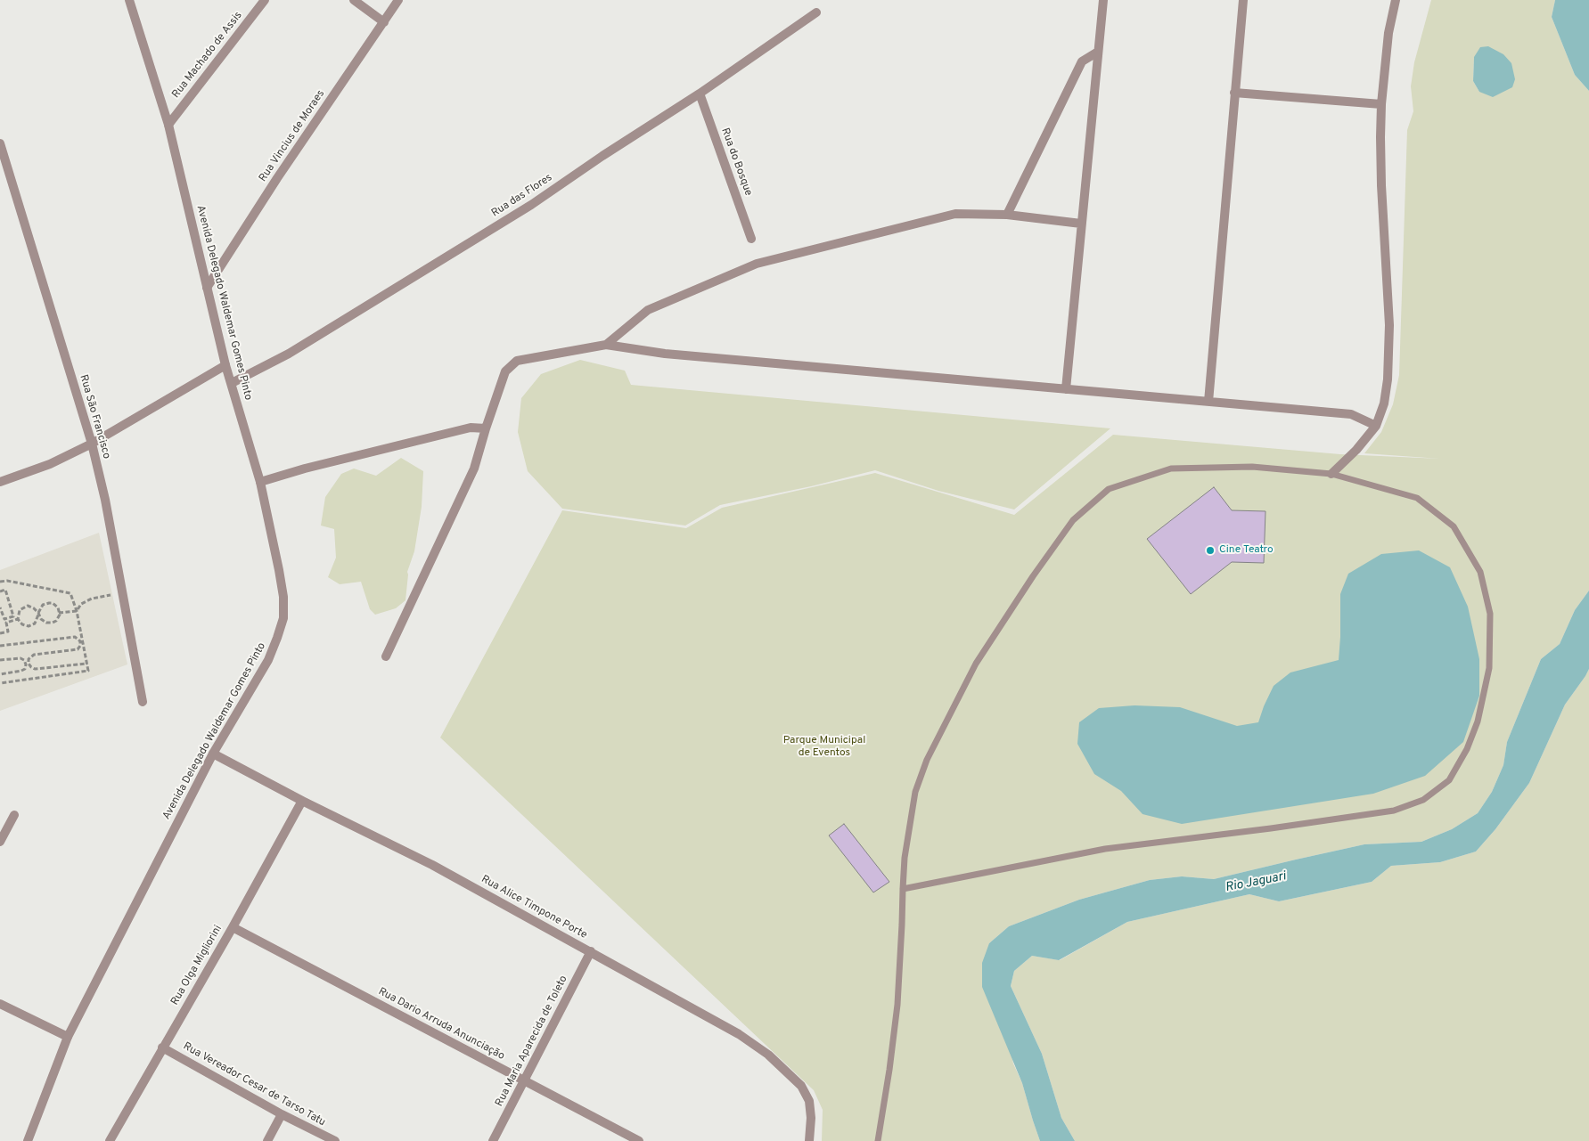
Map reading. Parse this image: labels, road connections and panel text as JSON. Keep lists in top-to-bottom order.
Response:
{
  "streets": {
    "street": [
      "Rua Machado de Assis",
      "Rua Vincius de Moraes",
      "Rua do Bosque",
      "Rua das Flores",
      "Avenida Delegado Waldemar Gomes Pinto",
      "Rua São Francisco",
      "Rua Alice Timpone Porte",
      "Rua Olga Migliorini",
      "Rua Dario Arruda Anunciação",
      "Rua Maria Aparecida de Toleto",
      "Rua Vereador Cesar de Tarso Tatu"
    ]
  },
  "crossings": [
    ["Rua Machado de Assis", "Avenida Delegado Waldemar Gomes Pinto"],
    ["Rua Vincius de Moraes", "Avenida Delegado Waldemar Gomes Pinto"],
    ["Rua do Bosque", "Rua das Flores"],
    ["Rua das Flores", "Avenida Delegado Waldemar Gomes Pinto"],
    ["Avenida Delegado Waldemar Gomes Pinto", "Rua Alice Timpone Porte"],
    ["Rua Alice Timpone Porte", "Rua Olga Migliorini"],
    ["Rua Alice Timpone Porte", "Rua Maria Aparecida de Toleto"],
    ["Rua Olga Migliorini", "Rua Dario Arruda Anunciação"],
    ["Rua Olga Migliorini", "Rua Vereador Cesar de Tarso Tatu"],
    ["Rua Dario Arruda Anunciação", "Rua Maria Aparecida de Toleto"]
  ],
  "water": ["Rio Jaguari"],
  "parks": ["Parque Municipal de Eventos"],
  "places": ["Cine Teatro"]
}
